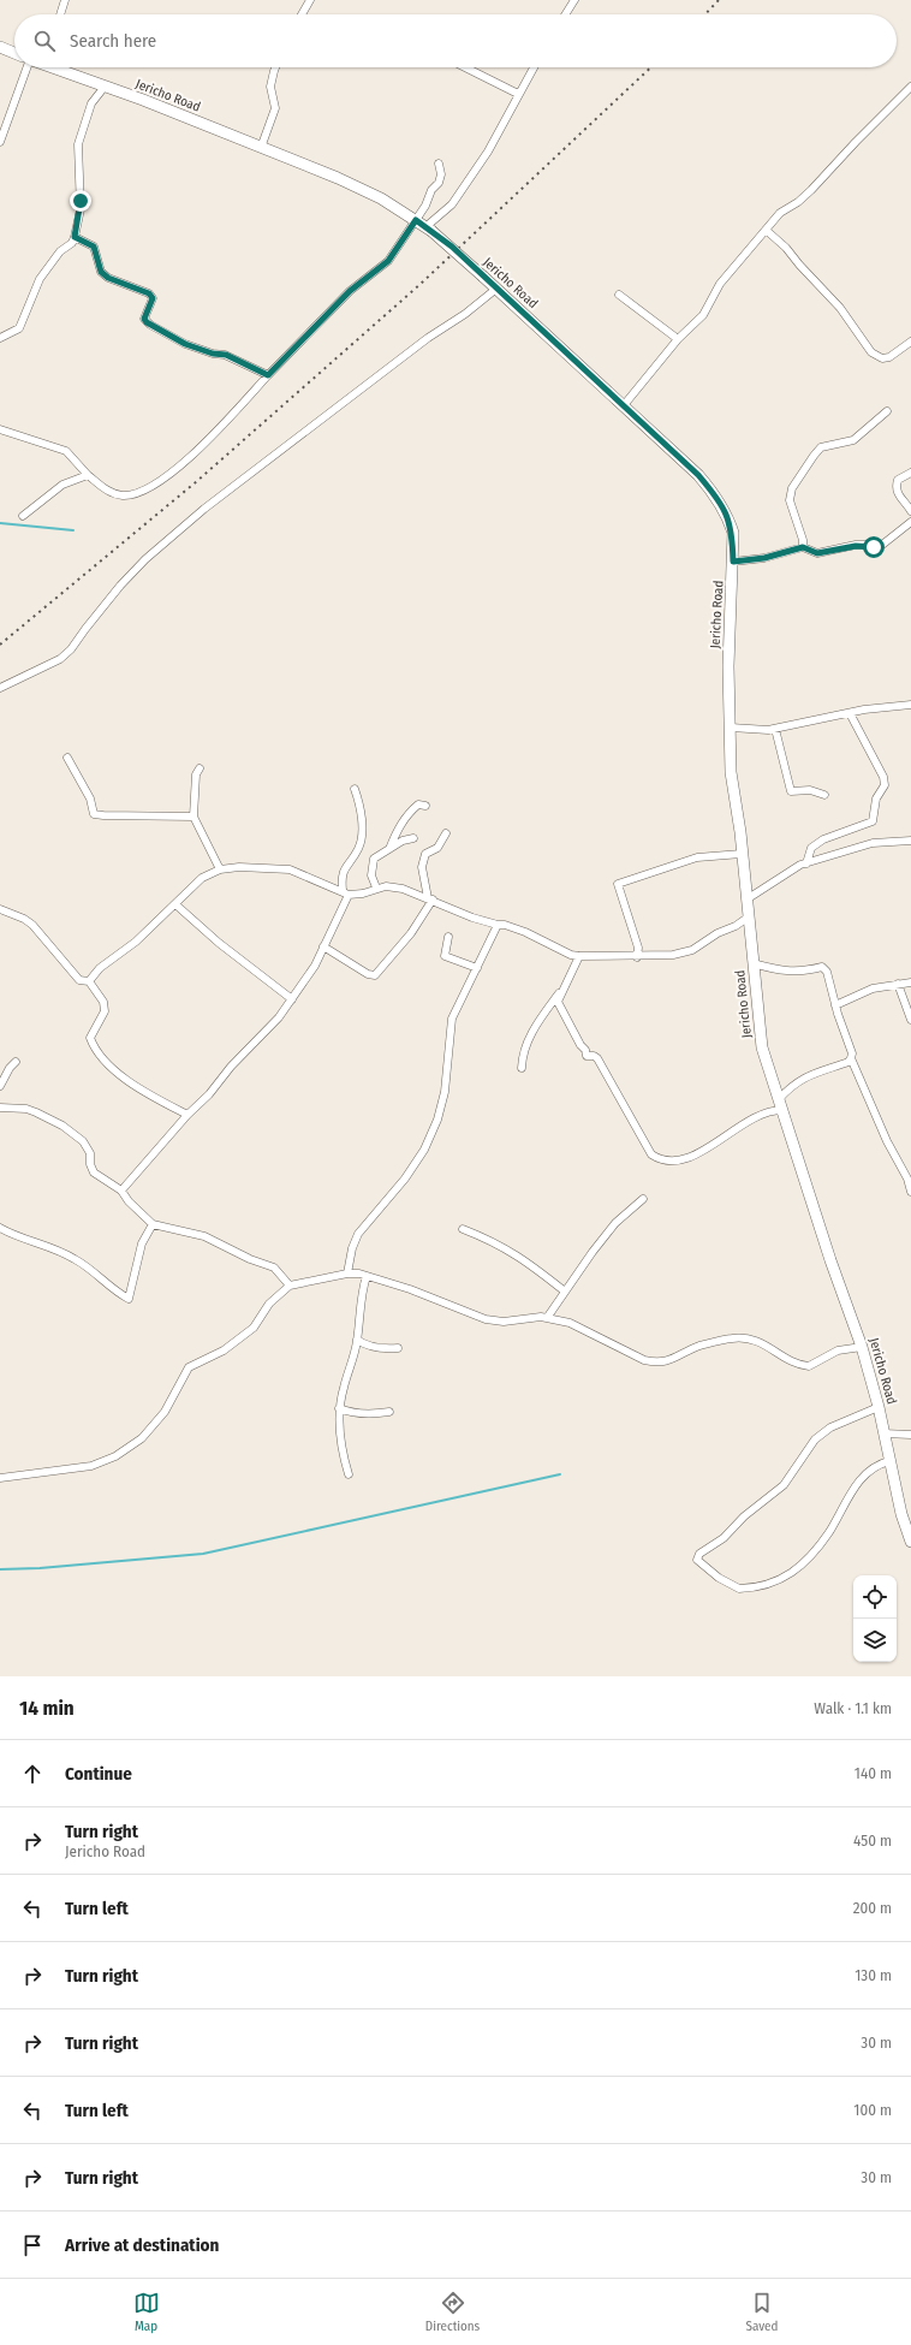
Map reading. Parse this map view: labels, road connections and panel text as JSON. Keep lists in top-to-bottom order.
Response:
{
  "streets": {
    "street": ["Jericho Road"]
  },
  "page": {
    "search": "Search here",
    "heading": ["14 min", "Walk · 1.1 km"],
    "list": [
      ["Continue", "140 m"],
      ["Turn right", "Jericho Road", "450 m"],
      ["Turn left", "200 m"],
      ["Turn right", "130 m"],
      ["Turn right", "30 m"],
      ["Turn left", "100 m"],
      ["Turn right", "30 m"],
      "Arrive at destination"
    ],
    "nav": ["Map", "Directions", "Saved"]
  }
}
